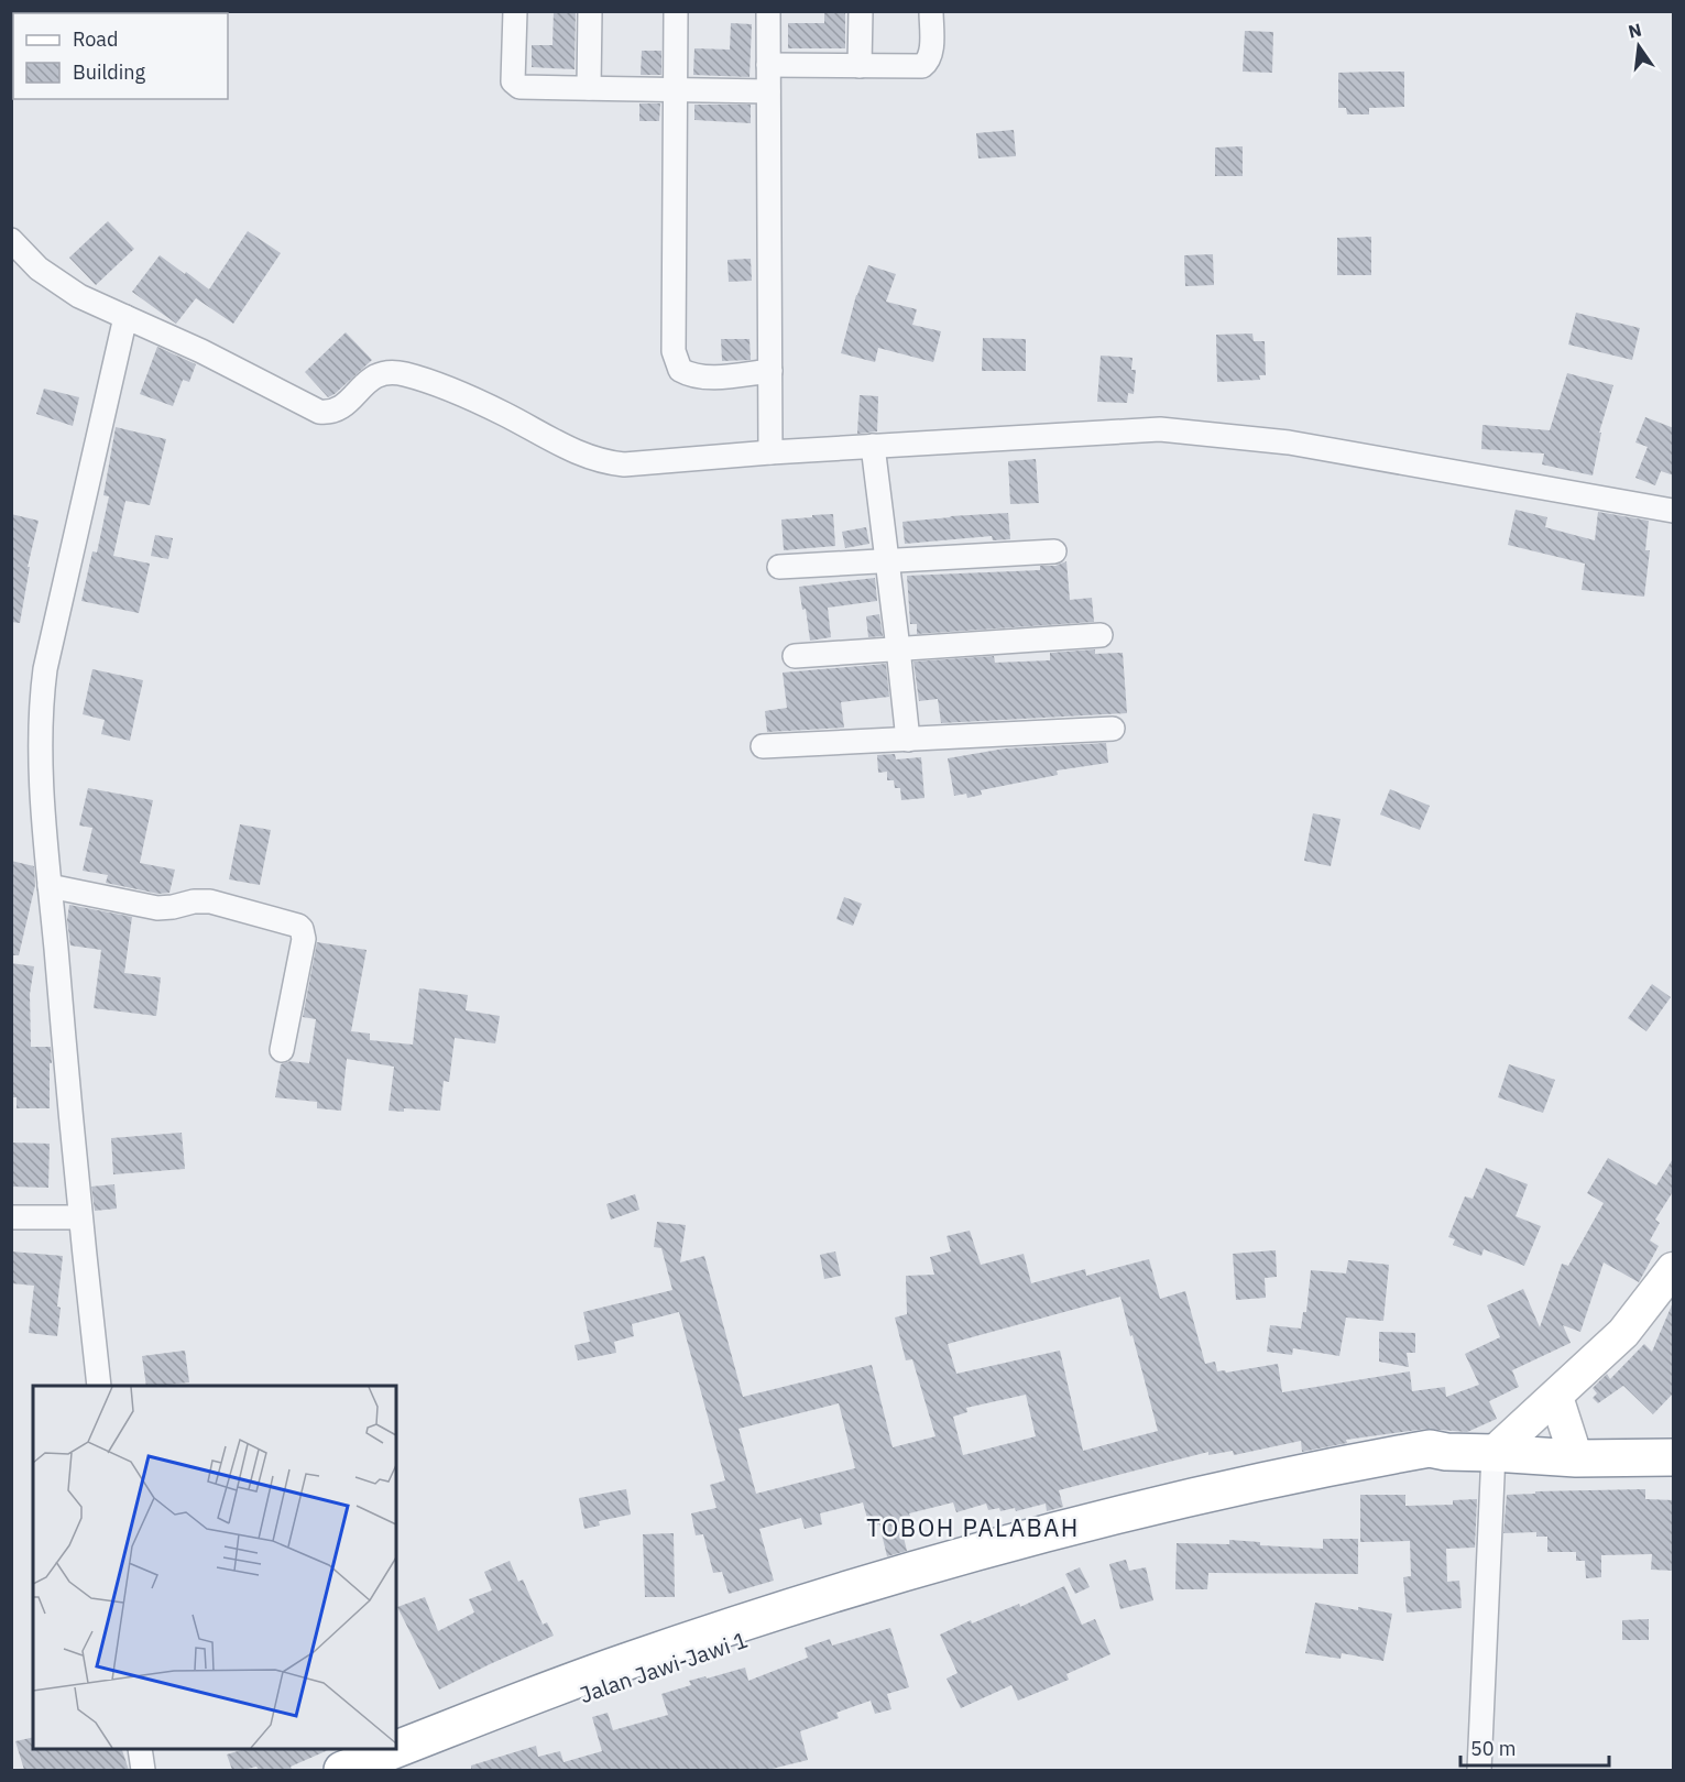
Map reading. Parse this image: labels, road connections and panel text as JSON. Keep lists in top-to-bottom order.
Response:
{
  "streets": {
    "highway": ["Jalan Jawi-Jawi 1"]
  },
  "districts": ["TOBOH PALABAH"],
  "legend": ["Road", "Building"],
  "scale_bar": "50 m",
  "north": "top"
}
